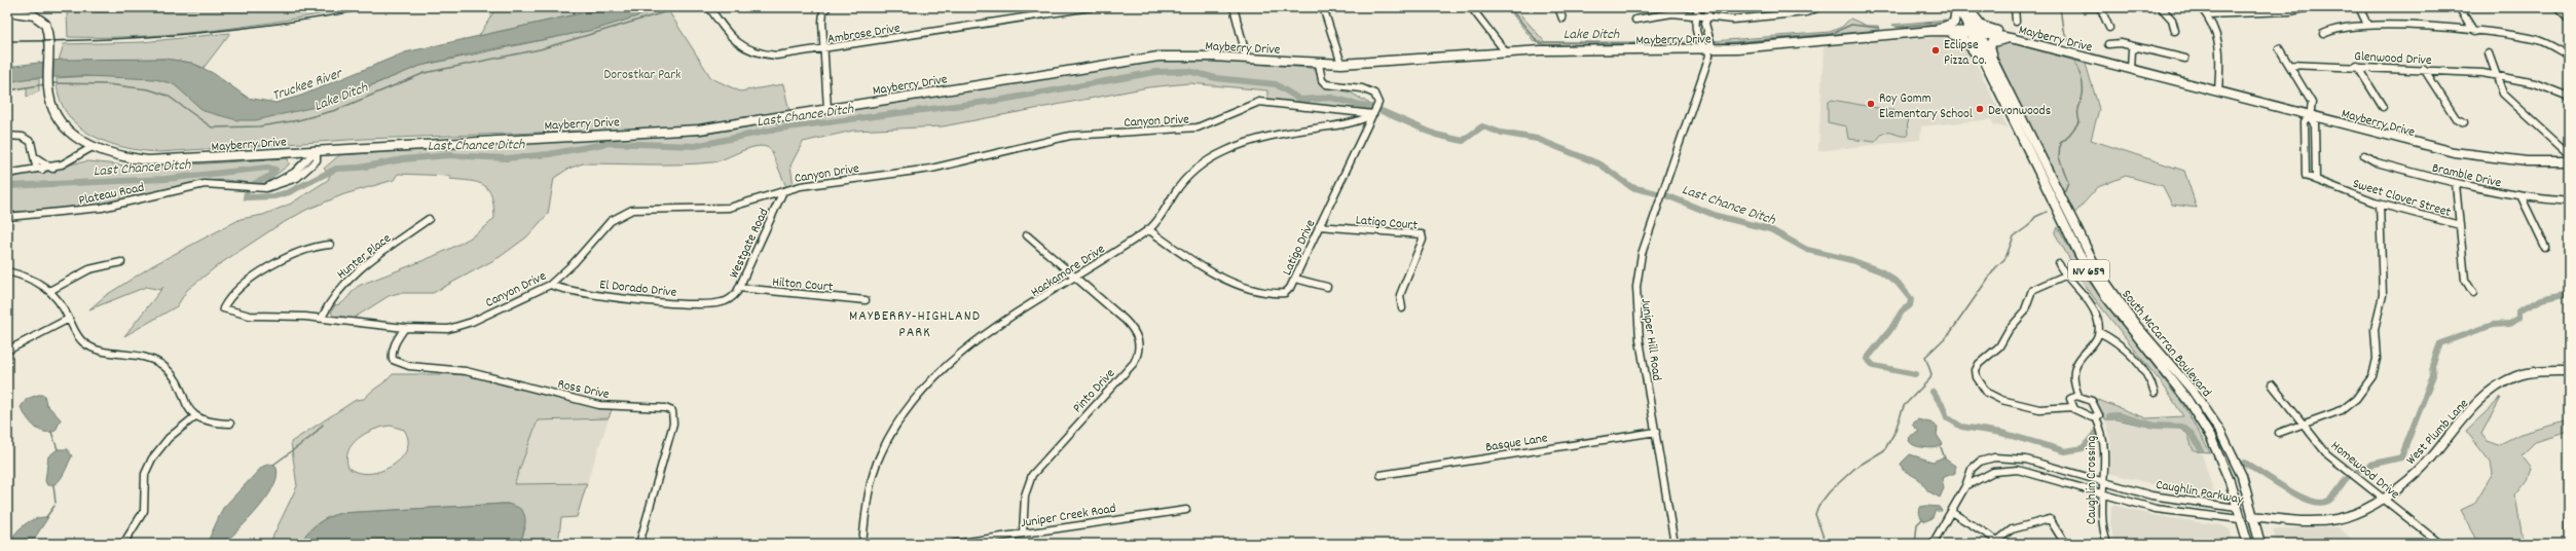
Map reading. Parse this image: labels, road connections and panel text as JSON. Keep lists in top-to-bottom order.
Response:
{
  "streets": {
    "main road": [
      "Mayberry Drive",
      "NV 659",
      "South McCarran Boulevard",
      "West Plumb Lane",
      "Caughlin Parkway"
    ],
    "street": [
      "Ambrose Drive",
      "Glenwood Drive",
      "Canyon Drive",
      "Bramble Drive",
      "Plateau Road",
      "Sweet Clover Street",
      "Latigo Court",
      "Westgate Road",
      "Latigo Drive",
      "Hunter Place",
      "Hackamore Drive",
      "Hilton Court",
      "El Dorado Drive",
      "Juniper Hill Road",
      "Ross Drive",
      "Pinto Drive",
      "Basque Lane",
      "Homewood Drive",
      "Caughlin Crossing",
      "Juniper Creek Road"
    ]
  },
  "crossings": [
    ["Mayberry Drive", "Plateau Road"],
    ["Mayberry Drive", "Juniper Hill Road"],
    ["Mayberry Drive", "South McCarran Boulevard"],
    ["Canyon Drive", "Westgate Road"],
    ["Canyon Drive", "Latigo Drive"],
    ["Canyon Drive", "Hunter Place"],
    ["Canyon Drive", "Hackamore Drive"],
    ["Canyon Drive", "El Dorado Drive"],
    ["Canyon Drive", "Ross Drive"],
    ["Latigo Court", "Latigo Drive"],
    ["Westgate Road", "Hilton Court"],
    ["Westgate Road", "El Dorado Drive"],
    ["Latigo Drive", "Hackamore Drive"],
    ["Hackamore Drive", "Pinto Drive"],
    ["Juniper Hill Road", "Basque Lane"],
    ["South McCarran Boulevard", "West Plumb Lane"],
    ["South McCarran Boulevard", "Caughlin Parkway"],
    ["Pinto Drive", "Juniper Creek Road"],
    ["West Plumb Lane", "Homewood Drive"],
    ["West Plumb Lane", "Caughlin Parkway"],
    ["Caughlin Crossing", "Caughlin Parkway"]
  ],
  "districts": ["MAYBERRY-HIGHLAND PARK"],
  "water": ["Lake Ditch", "Truckee River", "Last Chance Ditch"],
  "parks": ["Dorostkar Park"],
  "places": ["Eclipse Pizza Co.", "Roy Gomm Elementary School", "Devonwoods"]
}
